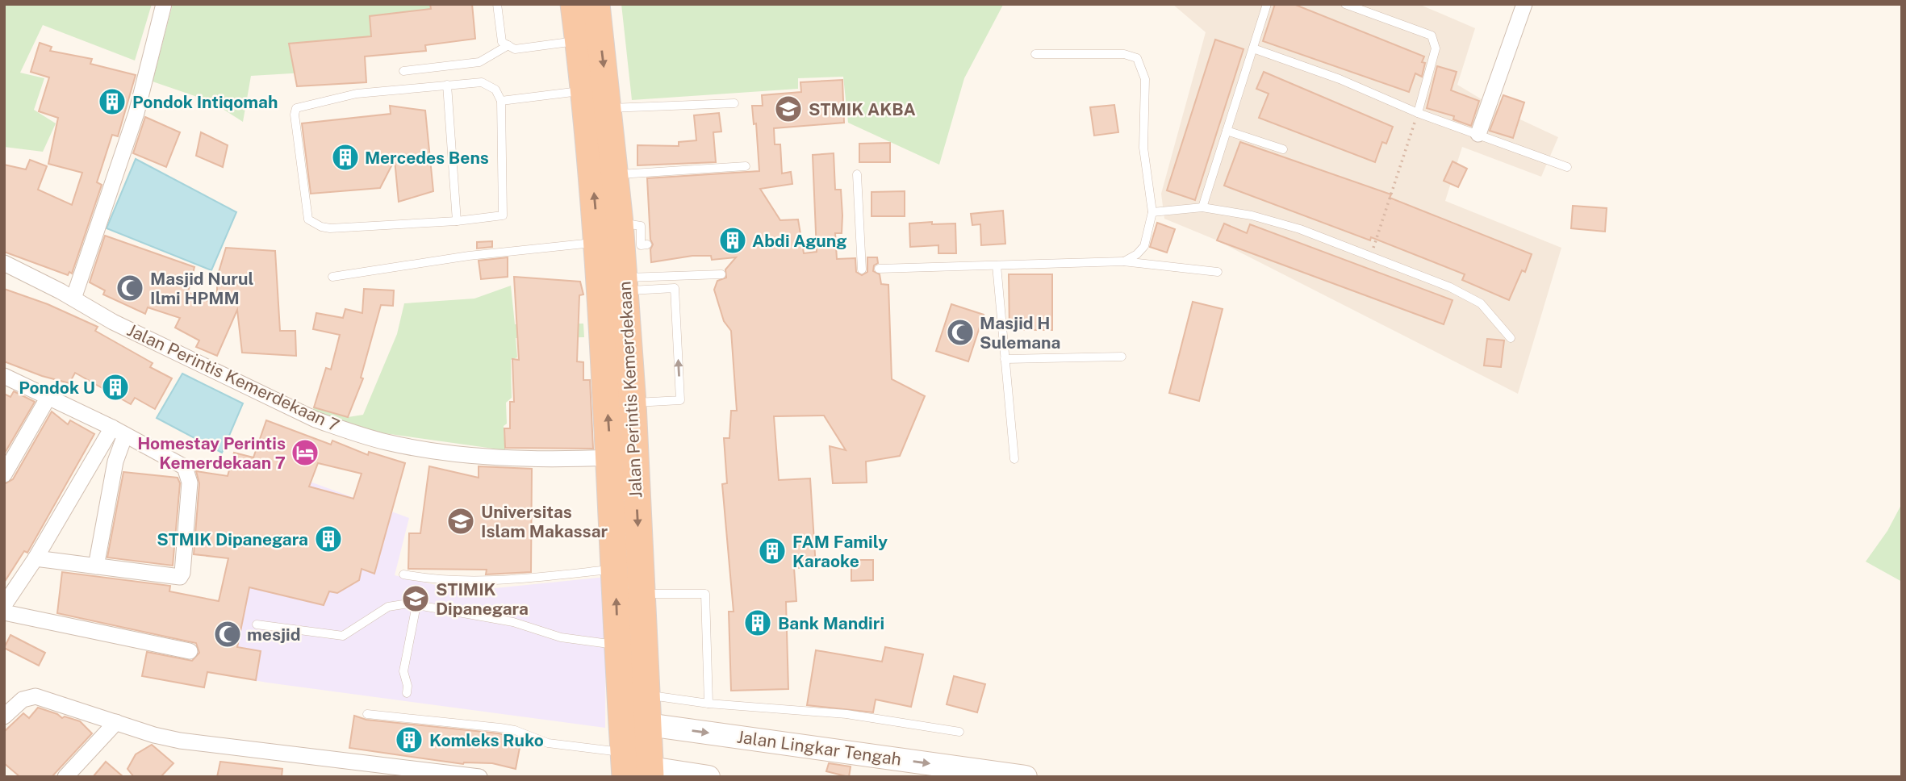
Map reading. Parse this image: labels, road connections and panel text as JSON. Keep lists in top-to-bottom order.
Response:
{
  "streets": {
    "highway": ["Jalan Perintis Kemerdekaan"],
    "main road": ["Jalan Lingkar Tengah"],
    "street": ["Jalan Perintis Kemerdekaan 7"]
  },
  "crossings": [
    ["Jalan Perintis Kemerdekaan 7", "Jalan Perintis Kemerdekaan"],
    ["Jalan Perintis Kemerdekaan", "Jalan Lingkar Tengah"]
  ],
  "one_way": ["Jalan Lingkar Tengah"],
  "places": {
    "building": [
      "Pondok Intiqomah",
      "Mercedes Bens",
      "Abdi Agung",
      "Pondok U",
      "STMIK Dipanegara",
      "FAM Family Karaoke",
      "Bank Mandiri",
      "Komleks Ruko"
    ],
    "school or university": ["STMIK AKBA", "Universitas Islam Makassar", "STIMIK Dipanegara"],
    "mosque": ["Masjid Nurul Ilmi HPMM", "Masjid H Sulemana", "mesjid"],
    "hotel": ["Homestay Perintis Kemerdekaan 7"]
  }
}
